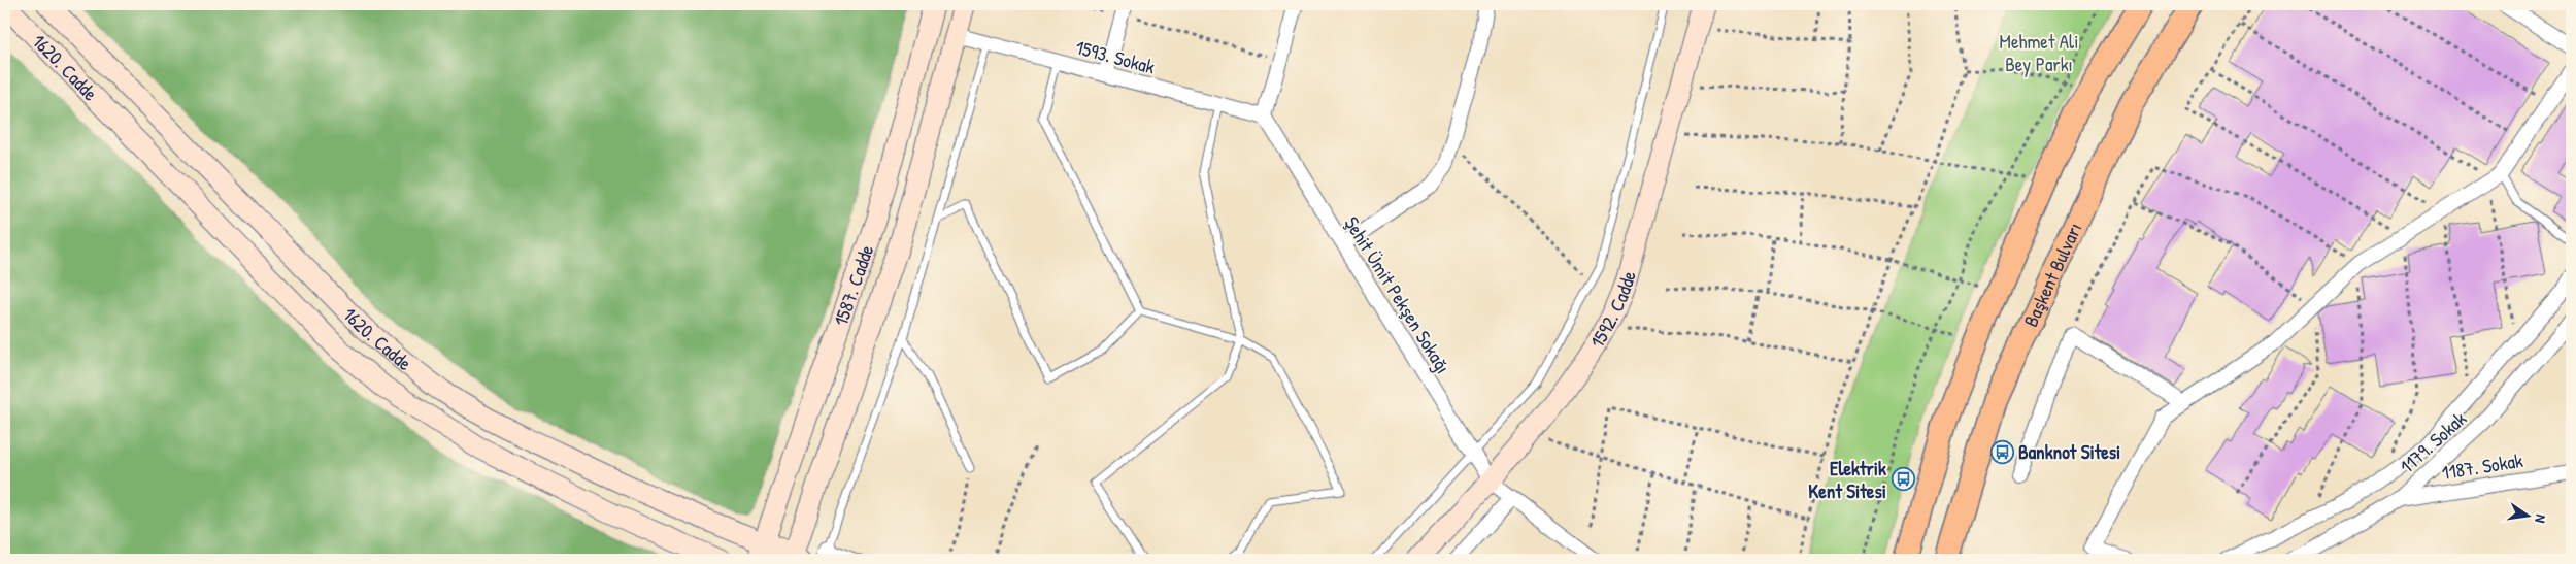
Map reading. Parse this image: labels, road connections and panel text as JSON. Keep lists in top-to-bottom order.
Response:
{
  "streets": {
    "main road": [
      "1620. Cadde",
      "Başkent Bulvarı",
      "1587. Cadde",
      "1592. Cadde"
    ],
    "street": [
      "1593. Sokak",
      "Şehit Ümit Pekşen Sokağı",
      "1179. Sokak",
      "1187. Sokak"
    ]
  },
  "crossings": [
    ["1593. Sokak", "1587. Cadde"],
    ["1593. Sokak", "Şehit Ümit Pekşen Sokağı"],
    ["1620. Cadde", "1587. Cadde"],
    ["Şehit Ümit Pekşen Sokağı", "1592. Cadde"],
    ["1179. Sokak", "1187. Sokak"]
  ],
  "parks": ["Mehmet Ali Bey Parkı"],
  "places": {
    "bus stop": ["Banknot Sitesi", "Elektrik Kent Sitesi"]
  },
  "north": "right"
}
